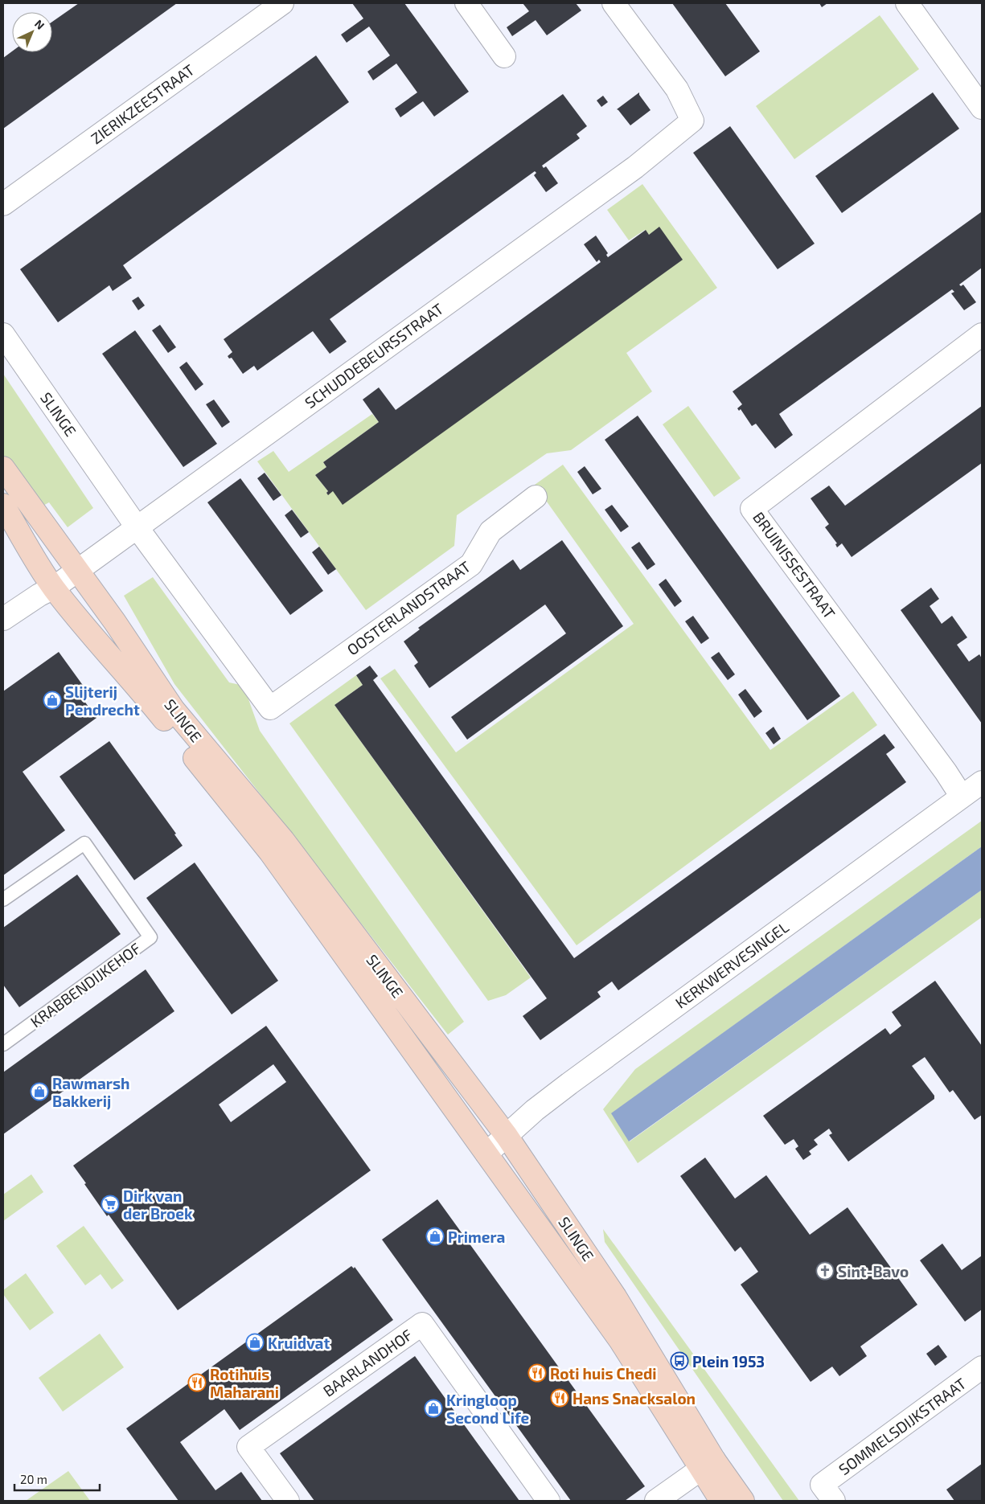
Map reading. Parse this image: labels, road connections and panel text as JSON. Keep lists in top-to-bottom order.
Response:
{
  "streets": {
    "street": [
      "ZIERIKZEESTRAAT",
      "SCHUDDEBEURSSTRAAT",
      "SLINGE",
      "BRUINISSESTRAAT",
      "OOSTERLANDSTRAAT",
      "KERKWERVESINGEL",
      "BAARLANDHOF",
      "SOMMELSDIJKSTRAAT"
    ],
    "lane": ["KRABBENDIJKEHOF"]
  },
  "crossings": [
    ["SCHUDDEBEURSSTRAAT", "SLINGE"],
    ["SLINGE", "OOSTERLANDSTRAAT"],
    ["SLINGE", "KERKWERVESINGEL"],
    ["BRUINISSESTRAAT", "KERKWERVESINGEL"]
  ],
  "places": {
    "shop": [
      "Slijterij Pendrecht",
      "Rawmarsh Bakkerij",
      "Primera",
      "Kruidvat",
      "Kringloop Second Life"
    ],
    "supermarket": ["Dirk van der Broek"],
    "church": ["Sint-Bavo"],
    "bus stop": ["Plein 1953"],
    "restaurant": ["Roti huis Chedi", "Rotihuis Maharani", "Hans Snacksalon"]
  },
  "scale_bar": "20 m",
  "north": "top right"
}
